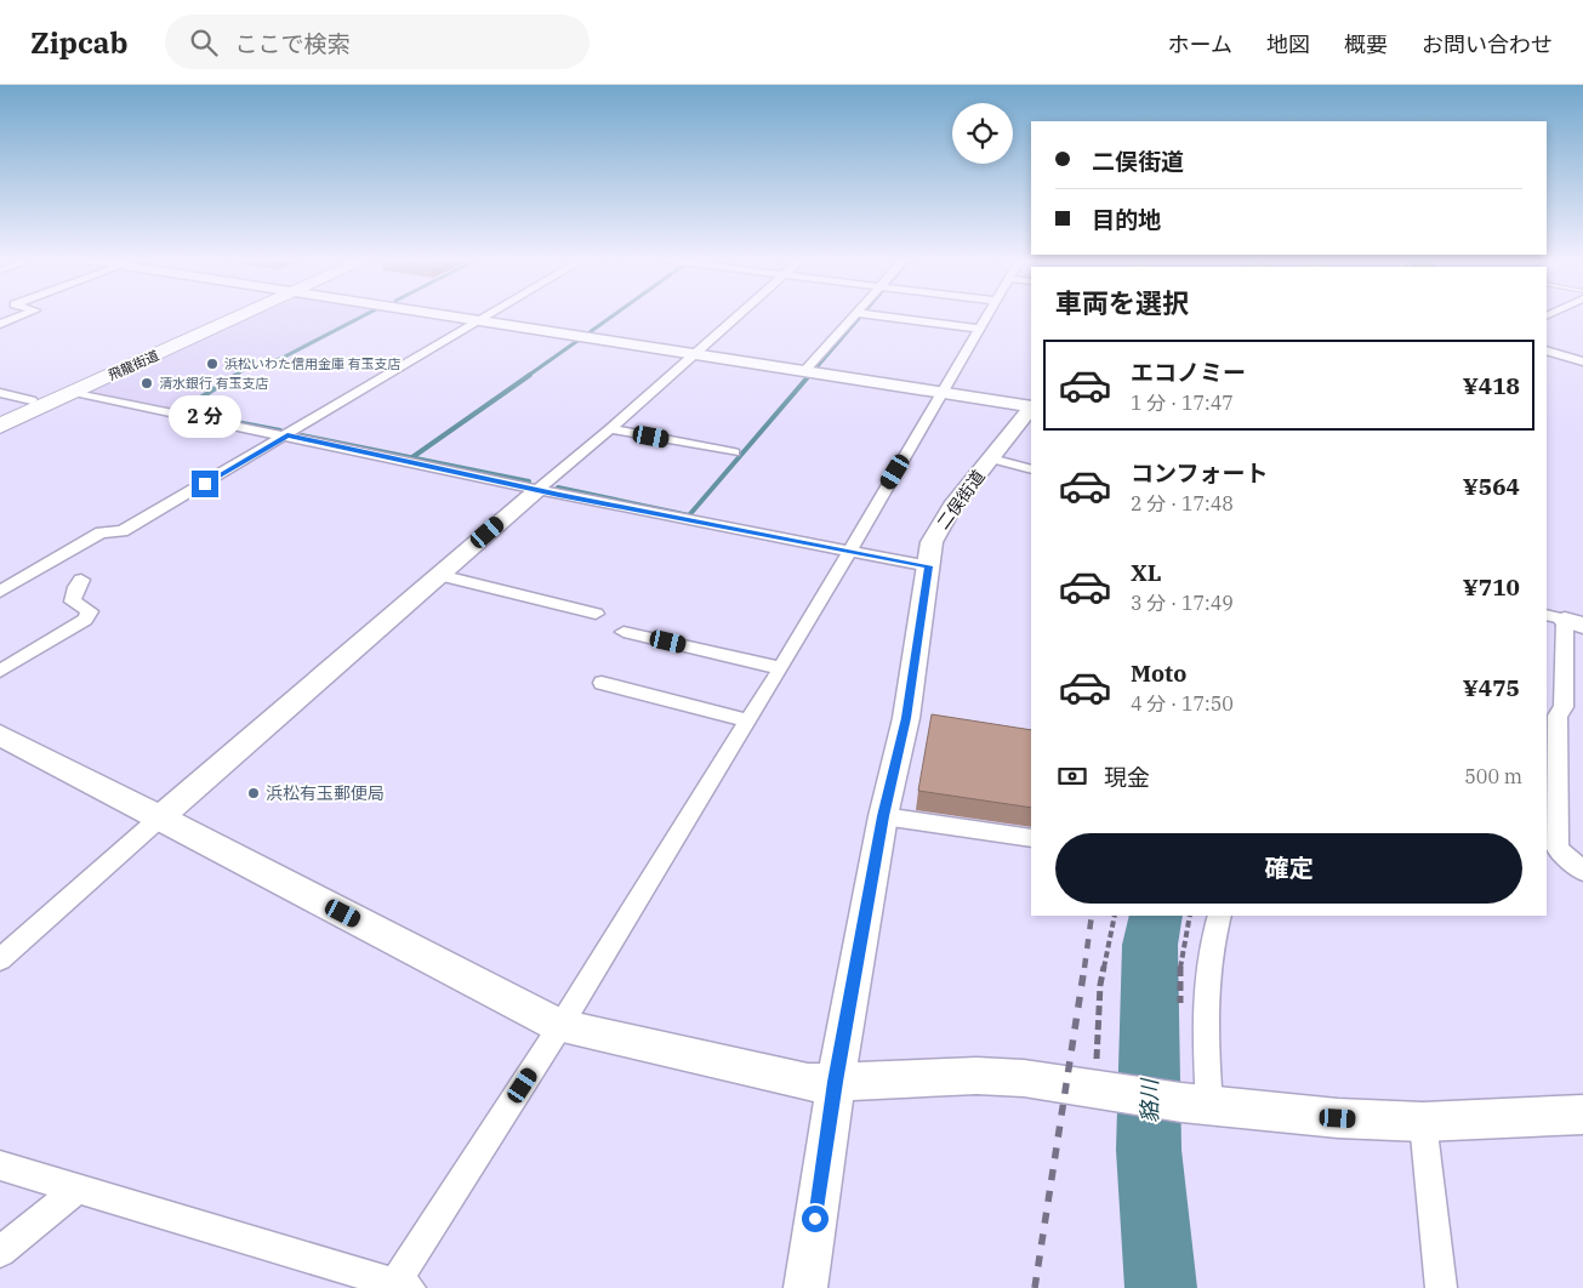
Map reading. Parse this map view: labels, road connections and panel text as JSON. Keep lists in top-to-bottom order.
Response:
{
  "streets": {
    "highway": ["飛龍街道"],
    "street": ["二俣街道"]
  },
  "water": ["貉川"],
  "places": ["浜松いわた信用金庫 有玉支店", "清水銀行 有玉支店", "浜松有玉郵便局"],
  "page": {
    "header": "Zipcab",
    "search": "ここで検索",
    "nav": [
      "ホーム",
      "地図",
      "概要",
      "お問い合わせ"
    ],
    "banner": ["二俣街道", "目的地"],
    "heading": "車両を選択",
    "list": [
      {
        "name": "エコノミー",
        "note": "1 分 · 17:47",
        "value": "¥418"
      },
      {
        "name": "コンフォート",
        "note": "2 分 · 17:48",
        "value": "¥564"
      },
      {
        "name": "XL",
        "note": "3 分 · 17:49",
        "value": "¥710"
      },
      {
        "name": "Moto",
        "note": "4 分 · 17:50",
        "value": "¥475"
      }
    ],
    "bubble": "2 分",
    "pay": ["現金", "500 m"],
    "buttons": "確定"
  }
}
